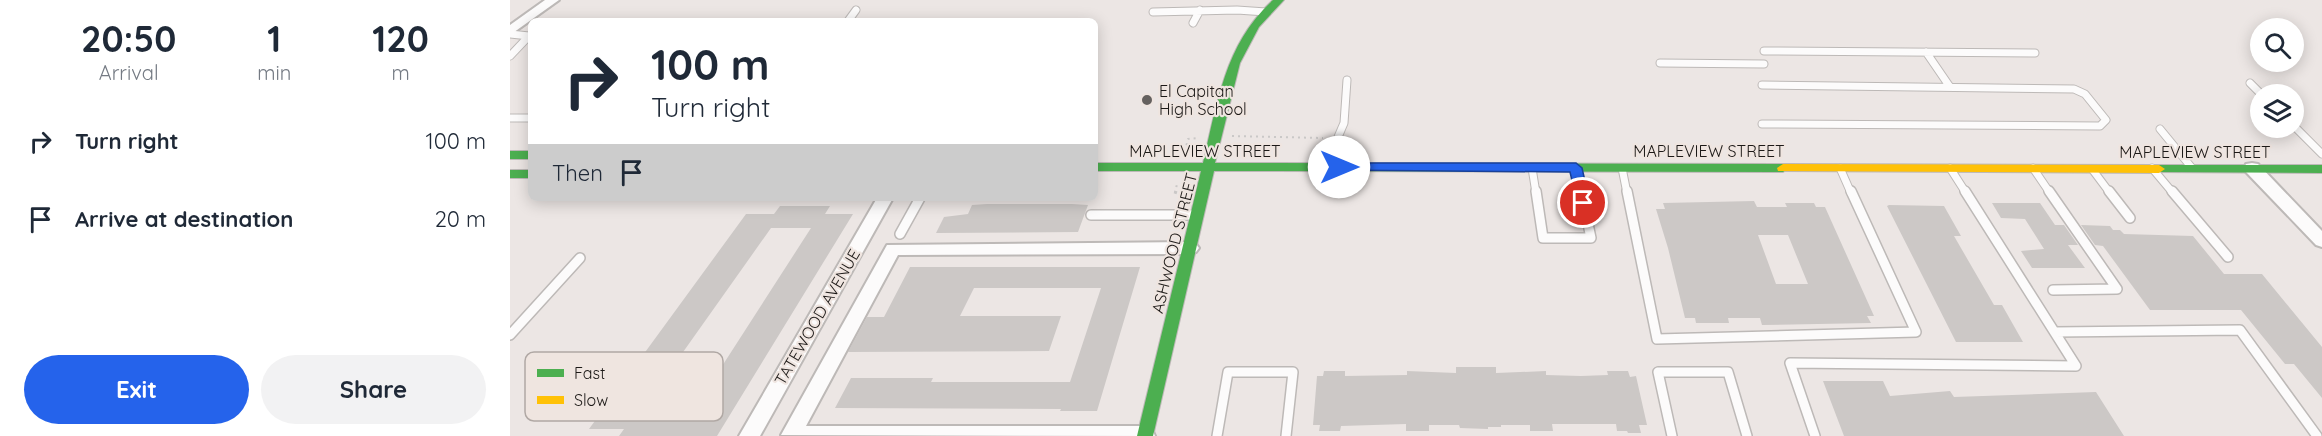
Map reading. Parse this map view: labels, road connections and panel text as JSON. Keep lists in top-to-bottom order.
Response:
{
  "streets": {
    "main road": ["MAPLEVIEW STREET", "ASHWOOD STREET"],
    "street": ["TATEWOOD AVENUE"]
  },
  "crossings": [
    ["MAPLEVIEW STREET", "ASHWOOD STREET"]
  ],
  "places": ["El Capitan High School"],
  "legend": ["Fast", "Slow"],
  "page": {
    "eta": [
      "20:50",
      "Arrival",
      "1",
      "min",
      "120",
      "m"
    ],
    "turn": ["100 m", "Turn right"],
    "list": [
      {
        "name": "Turn right",
        "value": "100 m"
      },
      {
        "name": "Arrive at destination",
        "value": "20 m"
      }
    ],
    "then": "Then",
    "buttons": ["Exit", "Share"]
  }
}
